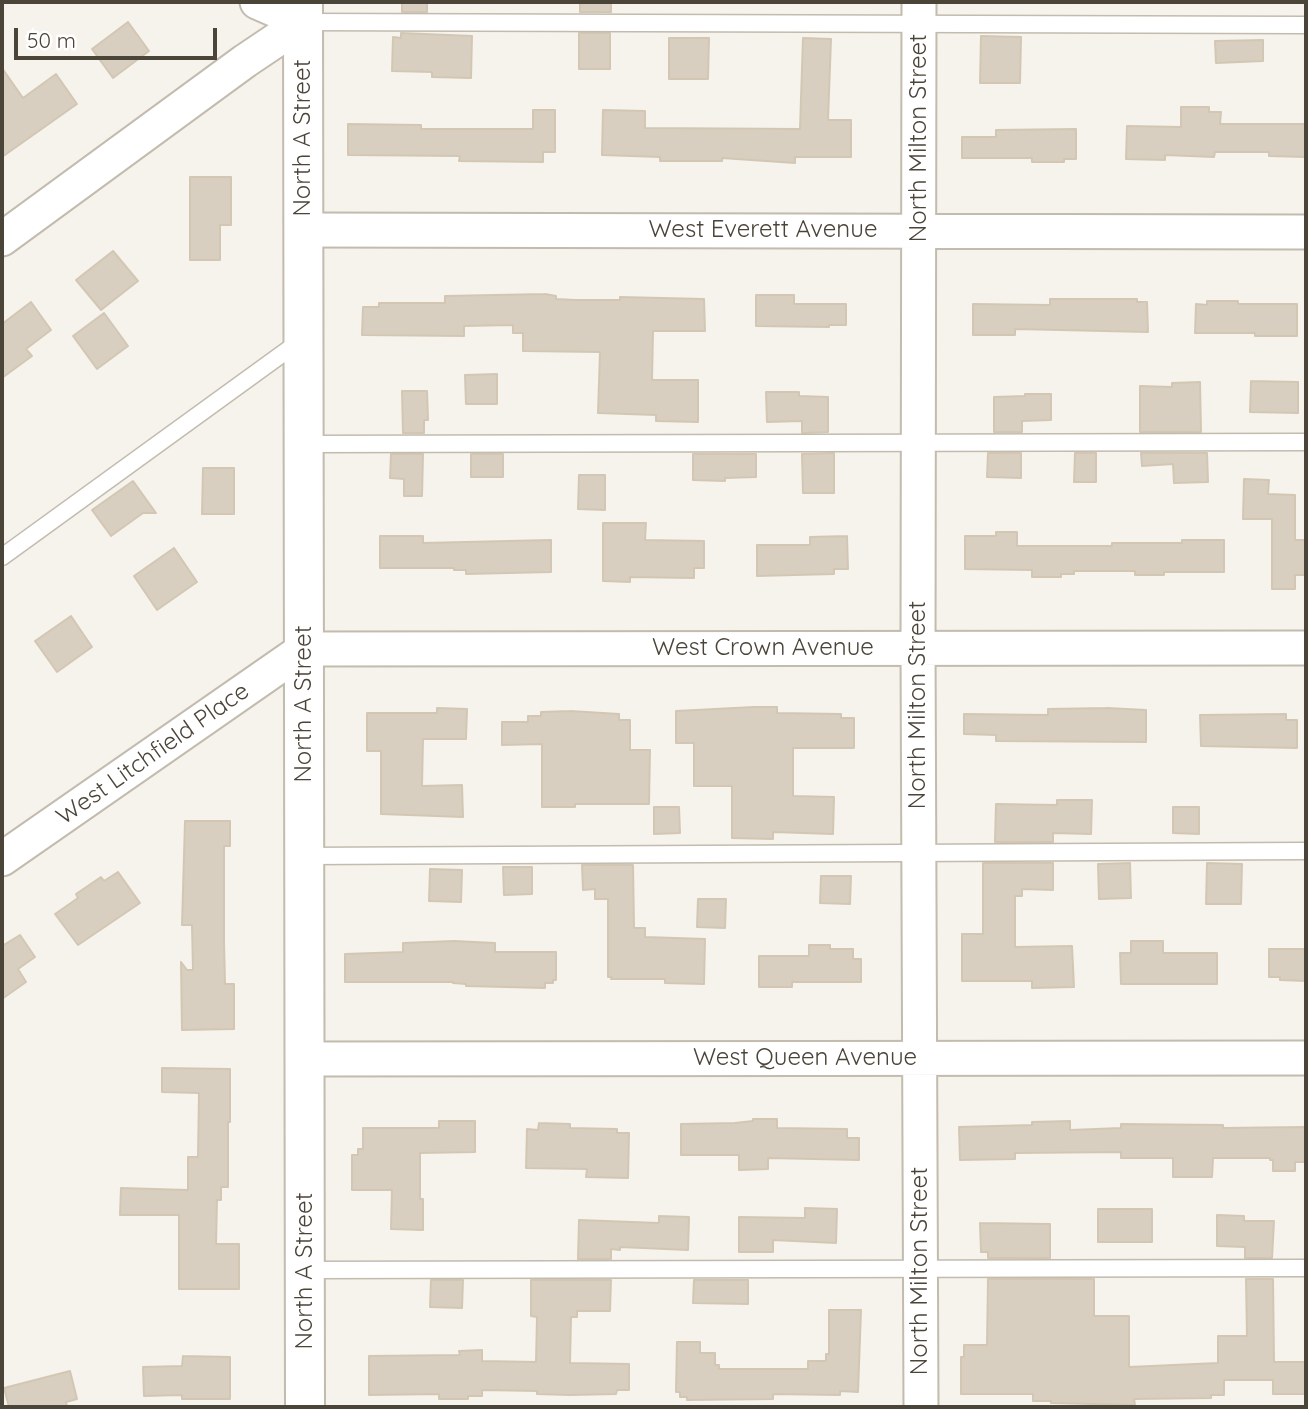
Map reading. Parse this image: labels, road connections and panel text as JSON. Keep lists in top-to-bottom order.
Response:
{
  "streets": {
    "street": [
      "North A Street",
      "North Milton Street",
      "West Everett Avenue",
      "West Crown Avenue",
      "West Litchfield Place",
      "West Queen Avenue"
    ]
  },
  "crossings": [
    ["North A Street", "West Everett Avenue"],
    ["North A Street", "West Crown Avenue"],
    ["North A Street", "West Litchfield Place"],
    ["North A Street", "West Queen Avenue"],
    ["North Milton Street", "West Everett Avenue"],
    ["North Milton Street", "West Crown Avenue"],
    ["North Milton Street", "West Queen Avenue"],
    ["West Crown Avenue", "West Litchfield Place"]
  ],
  "scale_bar": "50 m"
}
